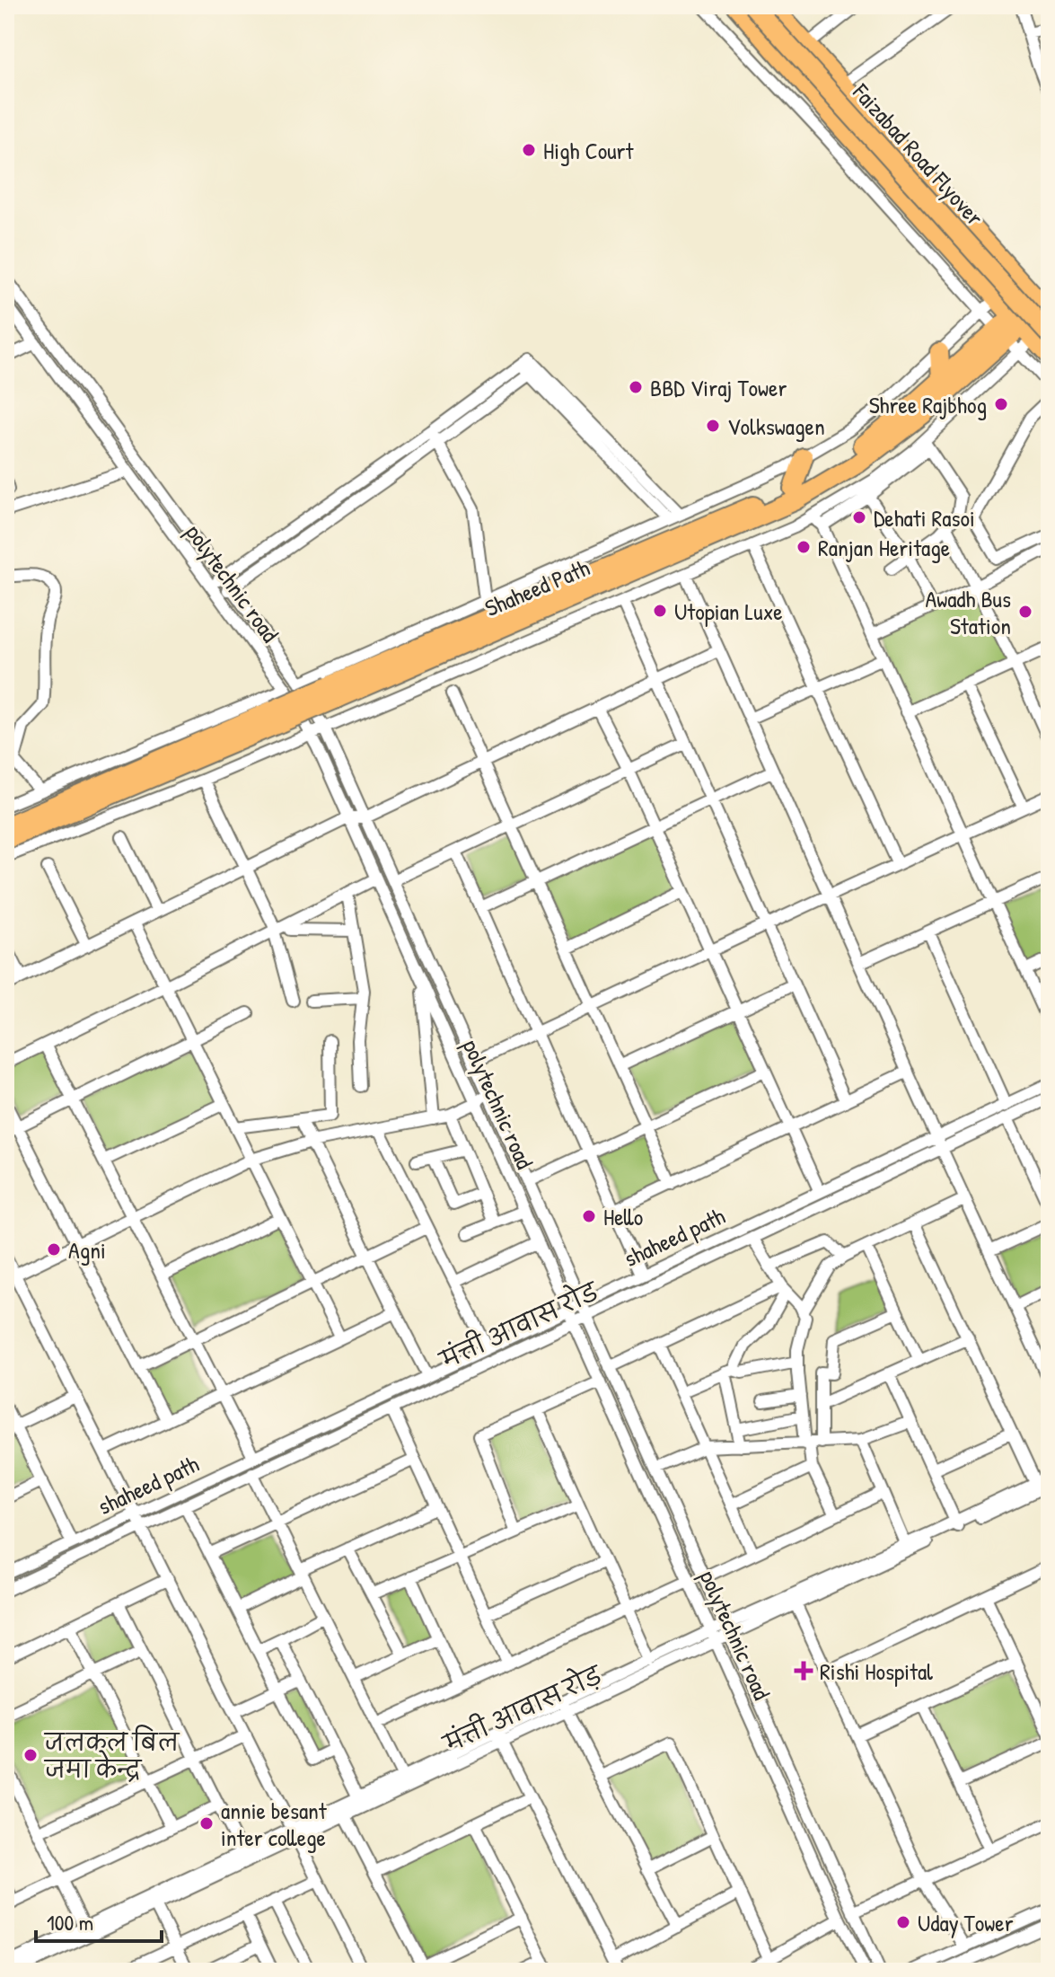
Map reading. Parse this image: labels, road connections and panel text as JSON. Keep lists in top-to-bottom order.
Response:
{
  "streets": {
    "highway": ["Faizabad Road Flyover", "Shaheed Path"],
    "street": [
      "polytechnic road",
      "shaheed path",
      "मंत्ती आवास रोड",
      "मंत्ती आवास रोड़"
    ]
  },
  "crossings": [
    ["Faizabad Road Flyover", "Shaheed Path"],
    ["polytechnic road", "shaheed path"],
    ["polytechnic road", "मंत्ती आवास रोड"],
    ["polytechnic road", "मंत्ती आवास रोड़"],
    ["shaheed path", "मंत्ती आवास रोड"]
  ],
  "places": {
    "other": [
      "High Court",
      "BBD Viraj Tower",
      "Shree Rajbhog",
      "Volkswagen",
      "Dehati Rasoi",
      "Ranjan Heritage",
      "Utopian Luxe",
      "Awadh Bus Station",
      "Hello",
      "Agni",
      "जलकल बिल जमा केन्द्र",
      "annie besant inter college",
      "Uday Tower"
    ],
    "health": ["Rishi Hospital"]
  },
  "scale_bar": "100 m"
}
